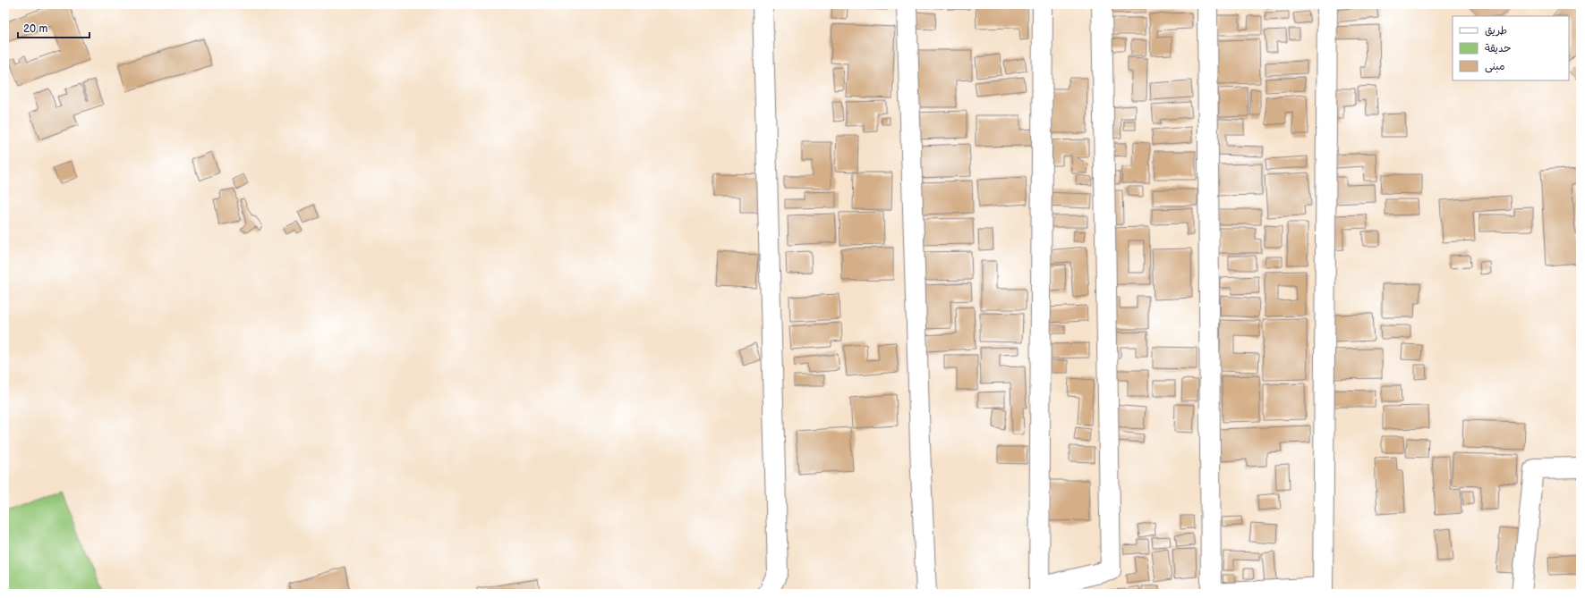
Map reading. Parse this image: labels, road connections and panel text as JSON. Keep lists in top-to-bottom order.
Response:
{
  "legend": ["طريق", "حديقة", "مبنى"],
  "scale_bar": "20 m"
}
